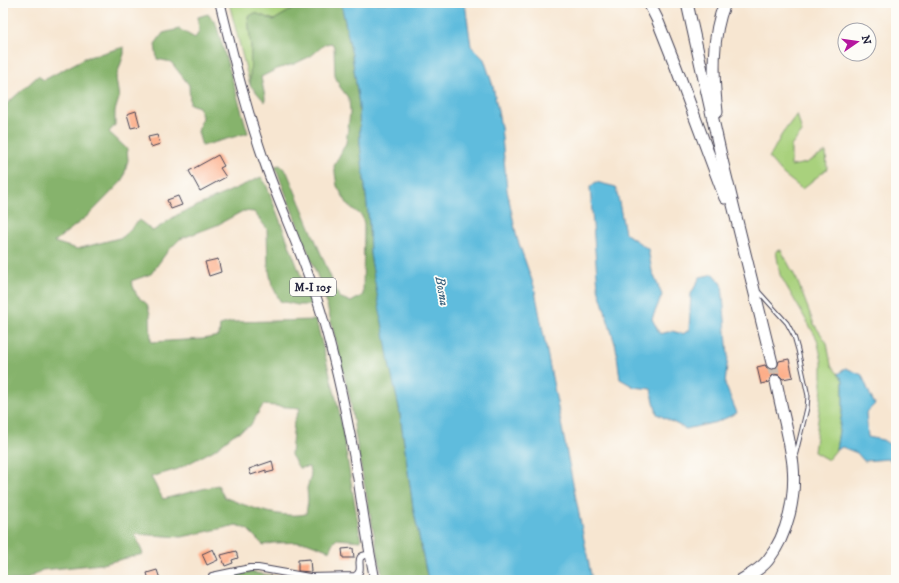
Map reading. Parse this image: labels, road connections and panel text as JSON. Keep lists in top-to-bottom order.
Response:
{
  "streets": {
    "main road": ["M-I 105"]
  },
  "water": ["Bosna"],
  "north": "right"
}
